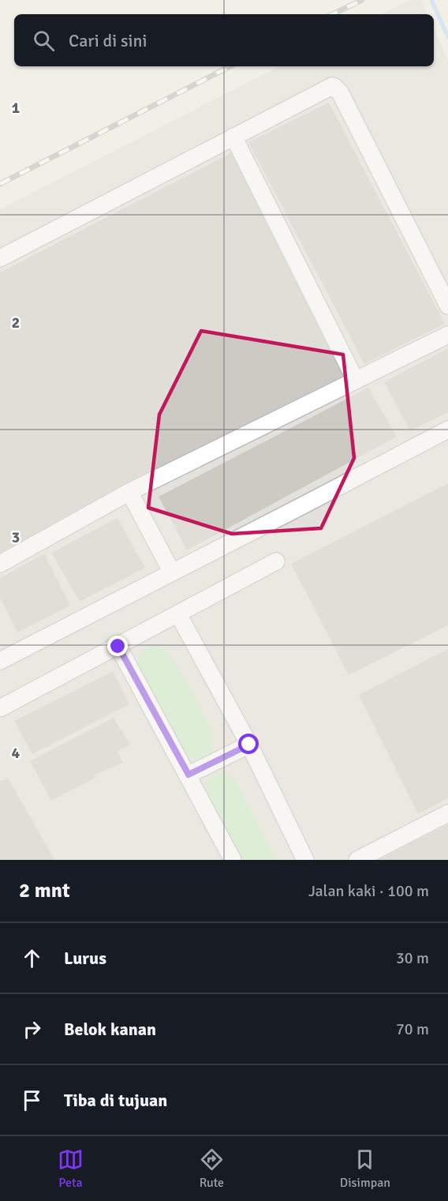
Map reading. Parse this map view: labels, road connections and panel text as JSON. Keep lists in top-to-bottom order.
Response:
{
  "page": {
    "search": "Cari di sini",
    "heading": ["2 mnt", "Jalan kaki · 100 m"],
    "list": [
      ["Lurus", "30 m"],
      ["Belok kanan", "70 m"],
      "Tiba di tujuan"
    ],
    "nav": ["Peta", "Rute", "Disimpan"]
  },
  "grid": {
    "rows": [
      "1",
      "2",
      "3",
      "4"
    ]
  }
}
